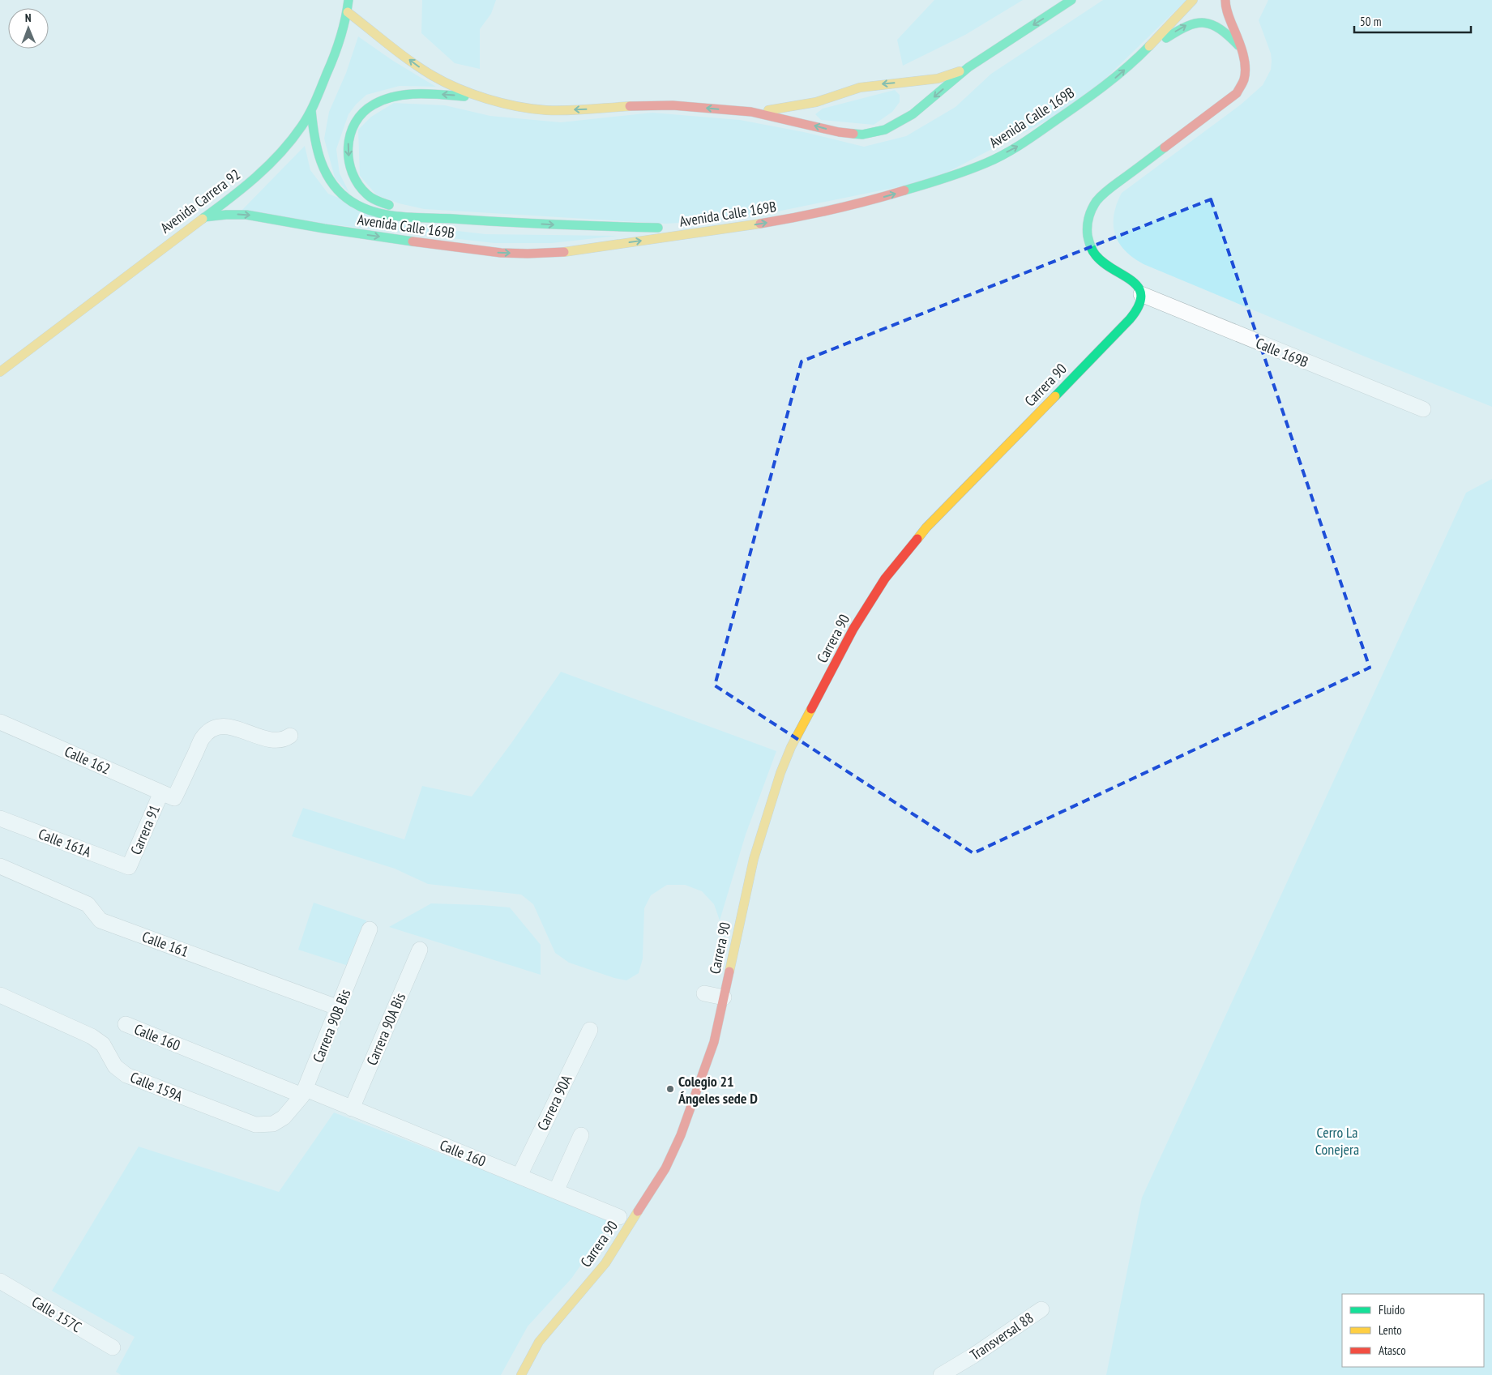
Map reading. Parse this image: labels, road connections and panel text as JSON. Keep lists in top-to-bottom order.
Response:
{
  "streets": {
    "main road": ["Avenida Calle 169B", "Avenida Carrera 92", "Carrera 90"],
    "street": [
      "Calle 169B",
      "Calle 162",
      "Carrera 91",
      "Calle 161A",
      "Calle 161",
      "Carrera 90B Bis",
      "Carrera 90A Bis",
      "Calle 160",
      "Calle 159A",
      "Carrera 90A",
      "Calle 157C",
      "Transversal 88"
    ]
  },
  "crossings": [
    ["Avenida Calle 169B", "Avenida Carrera 92"],
    ["Calle 169B", "Carrera 90"],
    ["Calle 162", "Carrera 91"],
    ["Carrera 91", "Calle 161A"],
    ["Calle 161", "Carrera 90B Bis"],
    ["Carrera 90B Bis", "Calle 160"],
    ["Carrera 90B Bis", "Calle 159A"],
    ["Carrera 90A Bis", "Calle 160"],
    ["Calle 160", "Carrera 90A"]
  ],
  "parks": ["Cerro La Conejera"],
  "places": ["Colegio 21 Ángeles sede D"],
  "legend": ["Fluido", "Lento", "Atasco"],
  "scale_bar": "50 m",
  "north": "top"
}
